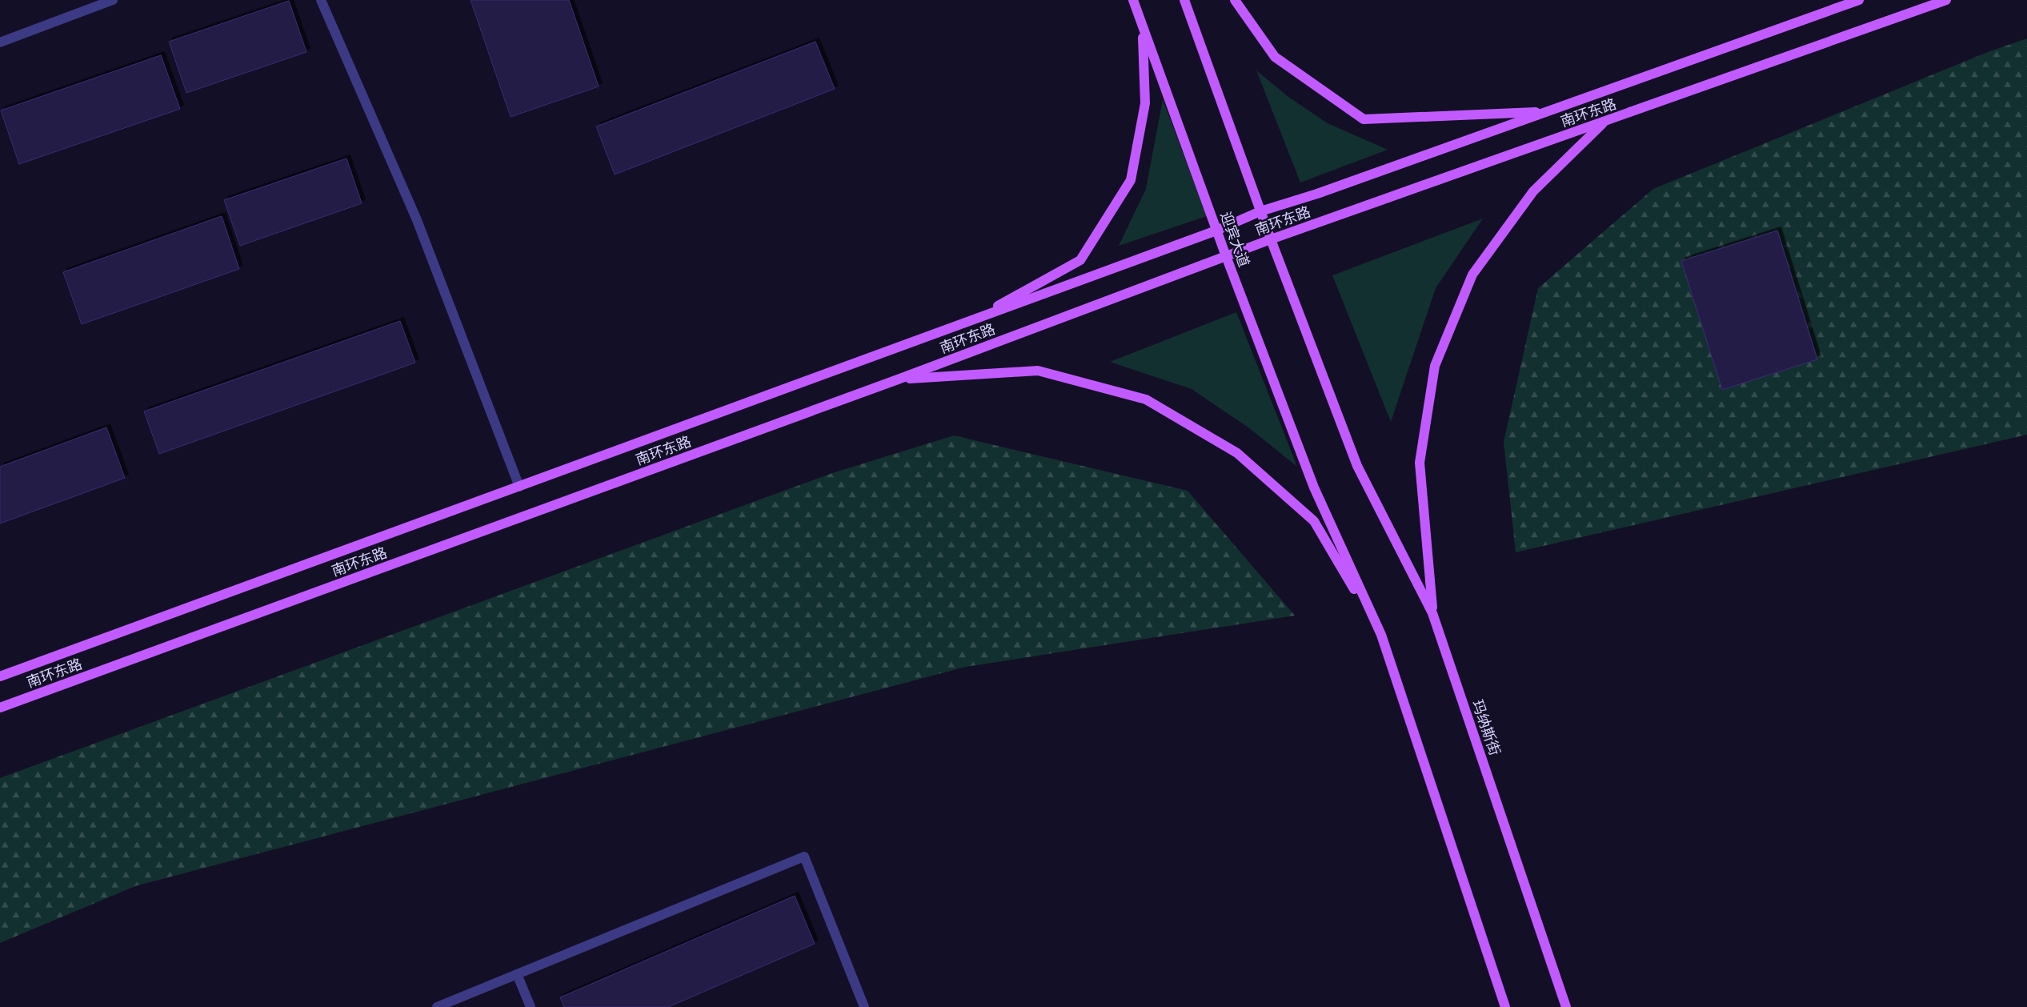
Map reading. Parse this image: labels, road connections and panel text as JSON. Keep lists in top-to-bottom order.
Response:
{
  "streets": {
    "main road": ["南环东路", "迎宾大道", "玛纳斯街"]
  },
  "crossings": [
    ["南环东路", "迎宾大道"],
    ["南环东路", "玛纳斯街"]
  ]
}
